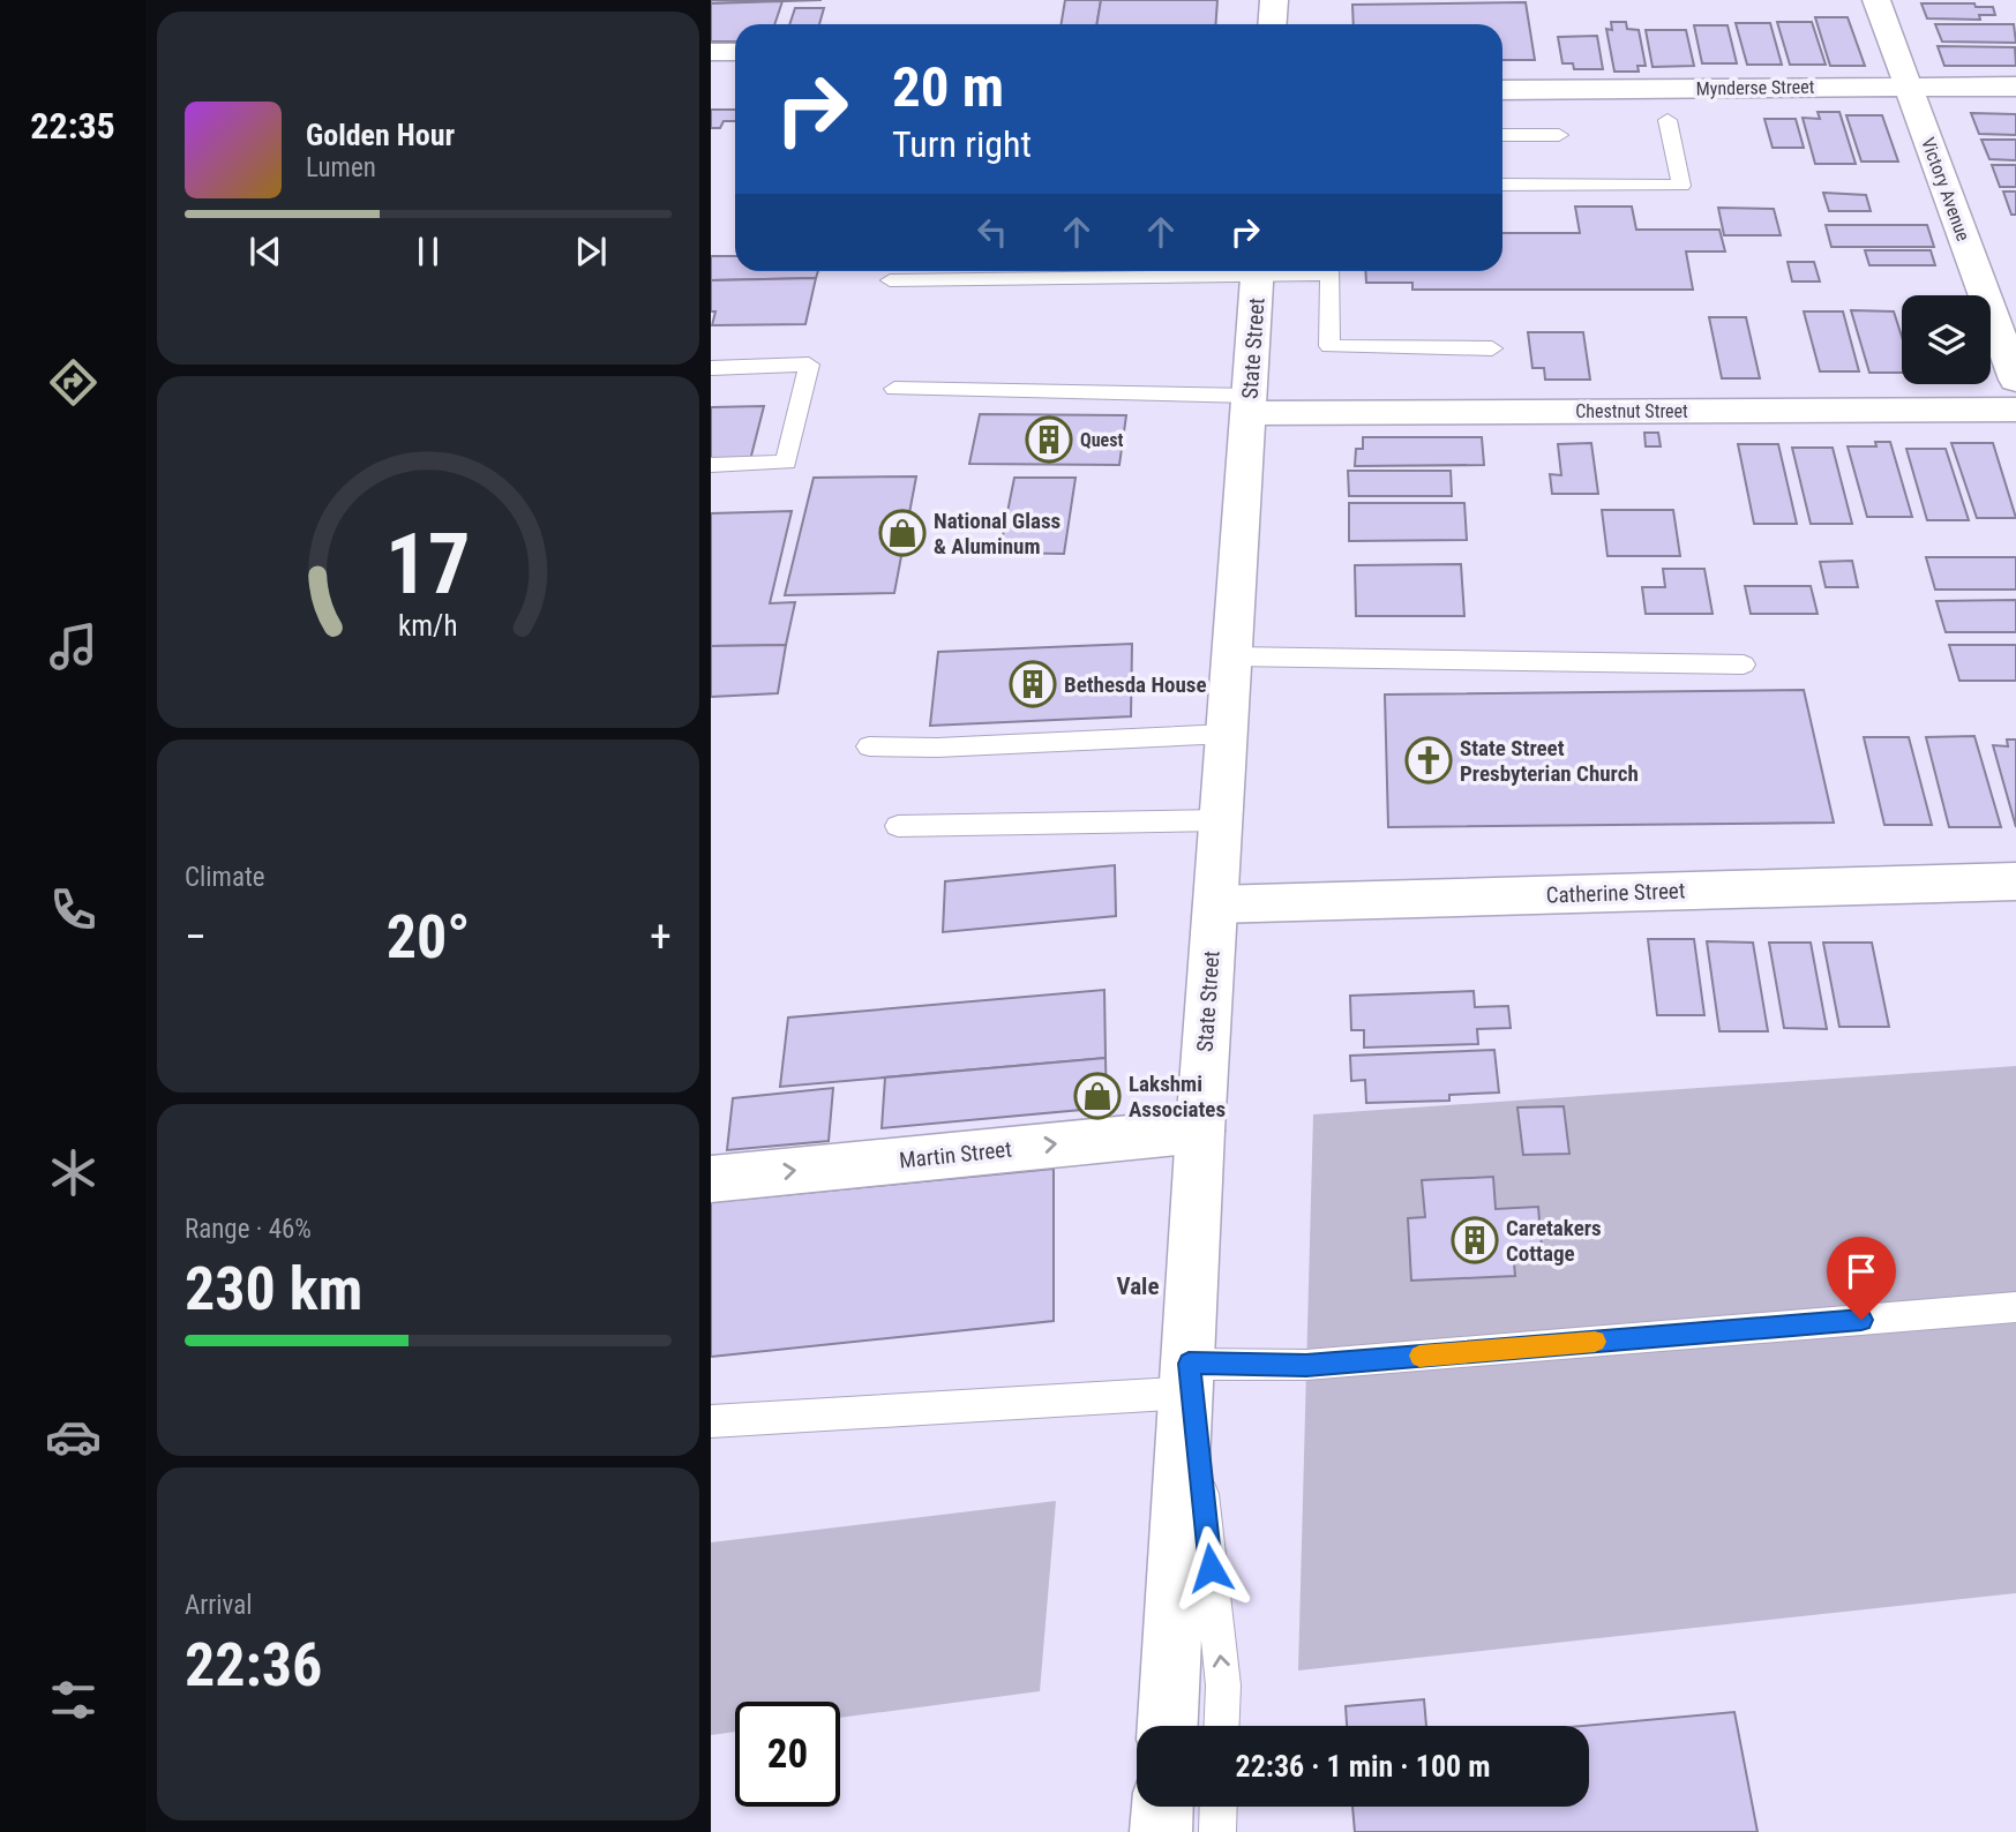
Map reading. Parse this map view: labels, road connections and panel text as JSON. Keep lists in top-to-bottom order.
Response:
{
  "streets": {
    "street": [
      "Mynderse Street",
      "Victory Avenue",
      "State Street",
      "Chestnut Street",
      "Catherine Street",
      "Martin Street"
    ]
  },
  "crossings": [
    ["Mynderse Street", "Victory Avenue"],
    ["State Street", "Chestnut Street"],
    ["State Street", "Catherine Street"],
    ["State Street", "Martin Street"]
  ],
  "one_way": ["Martin Street"],
  "districts": ["Vale"],
  "places": {
    "building": ["Quest", "Bethesda House", "Caretakers Cottage"],
    "shop": ["National Glass & Aluminum", "Lakshmi Associates"],
    "church": ["State Street Presbyterian Church"]
  },
  "page": {
    "tabs": "22:35",
    "turn": ["20 m", "Turn right"],
    "song": ["Golden Hour", "Lumen"],
    "tile": [
      "Climate",
      ["Range · 46%", "230 km"],
      ["Arrival", "22:36"]
    ],
    "heat": ["−", "20°", "+"],
    "limit": "20",
    "trip": "22:36 · 1 min · 100 m",
    "gauge": ["17", "km/h"]
  }
}
